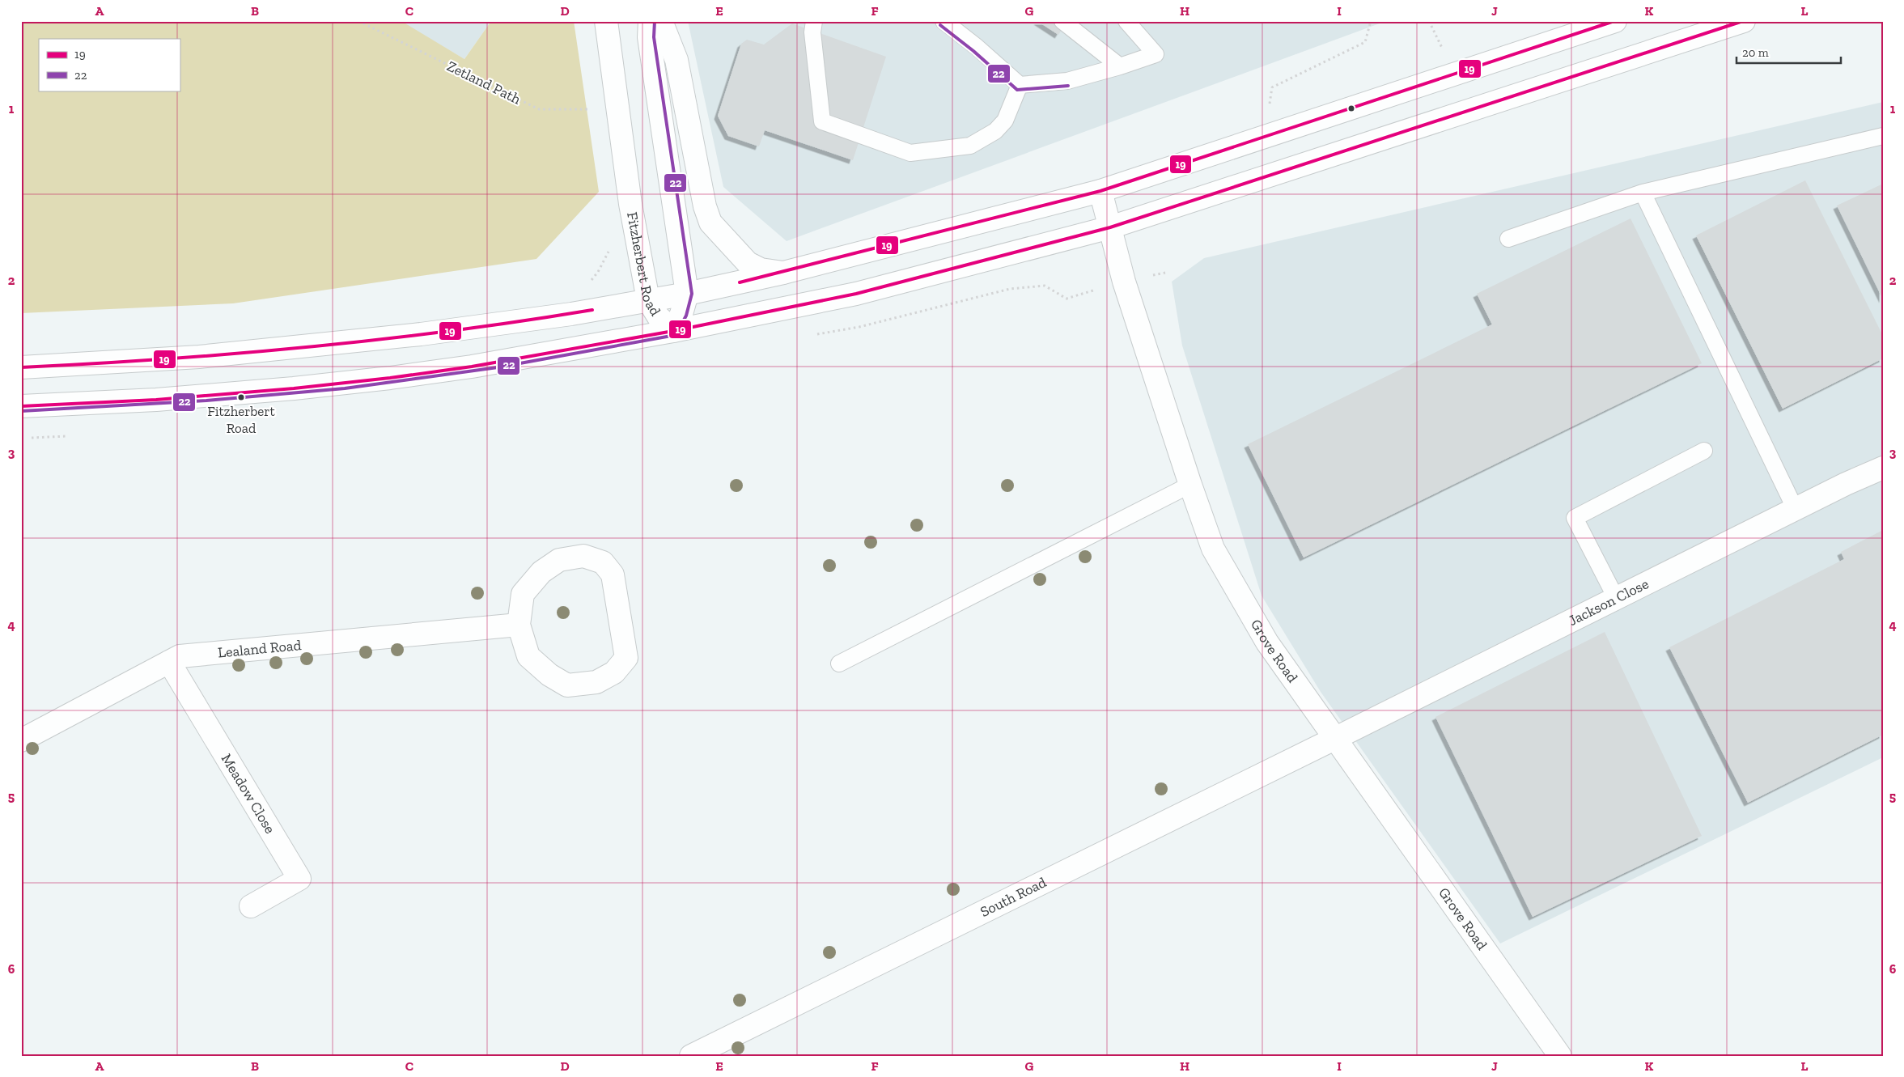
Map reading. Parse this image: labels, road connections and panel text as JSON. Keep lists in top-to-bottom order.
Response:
{
  "streets": {
    "street": [
      "Fitzherbert Road",
      "Jackson Close",
      "Lealand Road",
      "Grove Road",
      "Meadow Close",
      "South Road"
    ],
    "path": ["Zetland Path"]
  },
  "crossings": [
    ["Zetland Path", "Fitzherbert Road"],
    ["Jackson Close", "Grove Road"],
    ["Jackson Close", "South Road"],
    ["Lealand Road", "Meadow Close"],
    ["Grove Road", "South Road"]
  ],
  "places": ["Fitzherbert Road"],
  "lines": ["transit line 19", "transit line 22"],
  "legend": ["19", "22"],
  "scale_bar": "20 m",
  "grid": {
    "columns": [
      "A",
      "B",
      "C",
      "D",
      "E",
      "F",
      "G",
      "H",
      "I",
      "J",
      "K",
      "L"
    ],
    "rows": [
      "1",
      "2",
      "3",
      "4",
      "5",
      "6"
    ]
  }
}
